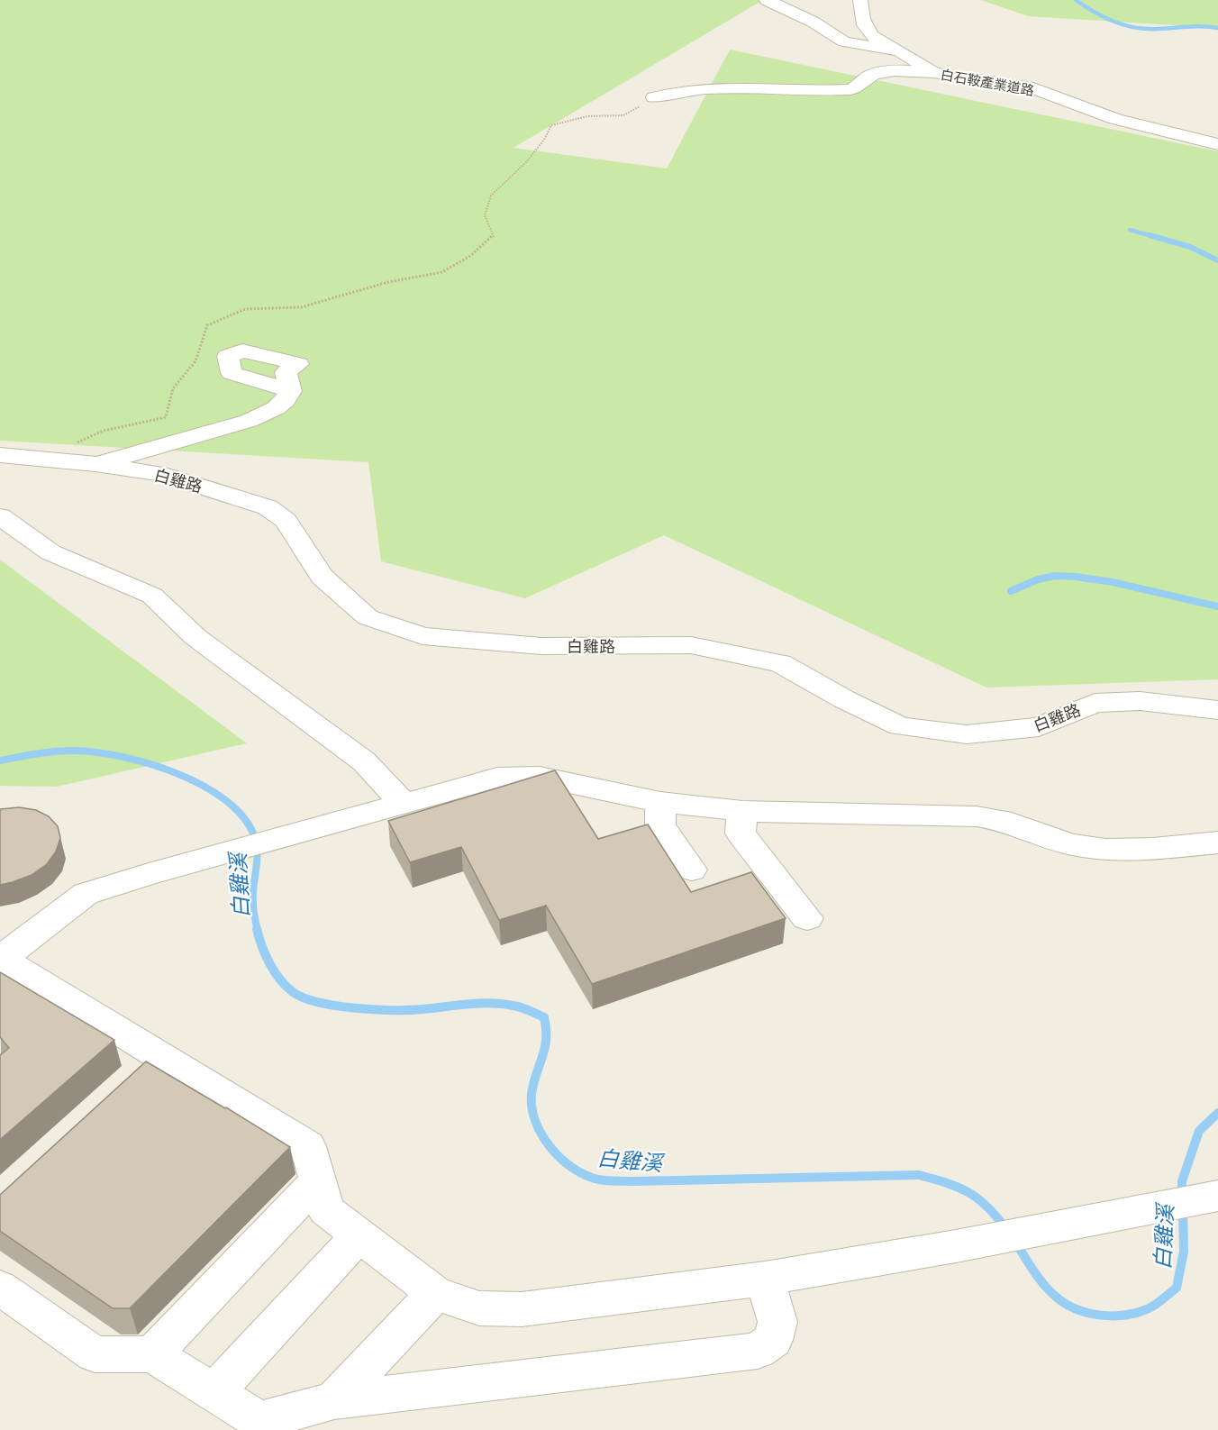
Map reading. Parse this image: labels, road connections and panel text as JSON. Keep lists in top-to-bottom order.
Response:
{
  "streets": {
    "street": ["白石鞍產業道路", "白雞路"]
  },
  "water": ["白雞溪"]
}
